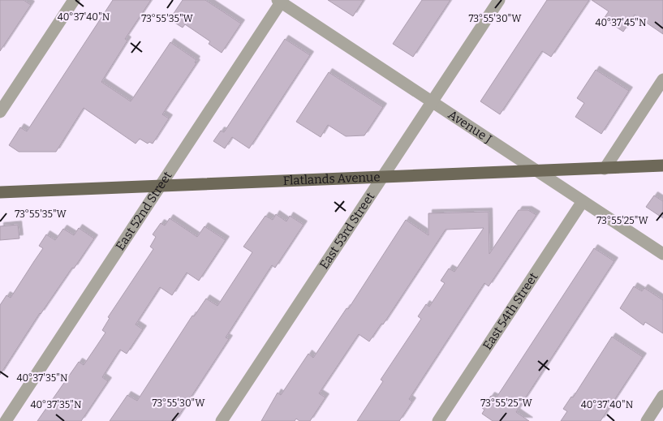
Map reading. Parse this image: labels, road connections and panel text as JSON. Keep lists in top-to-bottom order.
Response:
{
  "streets": {
    "main road": ["Flatlands Avenue"],
    "street": [
      "Avenue J",
      "East 52nd Street",
      "East 53rd Street",
      "East 54th Street"
    ]
  },
  "crossings": [
    ["Avenue J", "Flatlands Avenue"],
    ["Avenue J", "East 52nd Street"],
    ["Avenue J", "East 53rd Street"],
    ["Avenue J", "East 54th Street"],
    ["Flatlands Avenue", "East 52nd Street"],
    ["Flatlands Avenue", "East 53rd Street"]
  ],
  "coordinates": [
    "40°37'40\"N",
    "73°55'35\"W",
    "73°55'30\"W",
    "40°37'45\"N",
    "73°55'25\"W",
    "40°37'35\"N"
  ]
}
